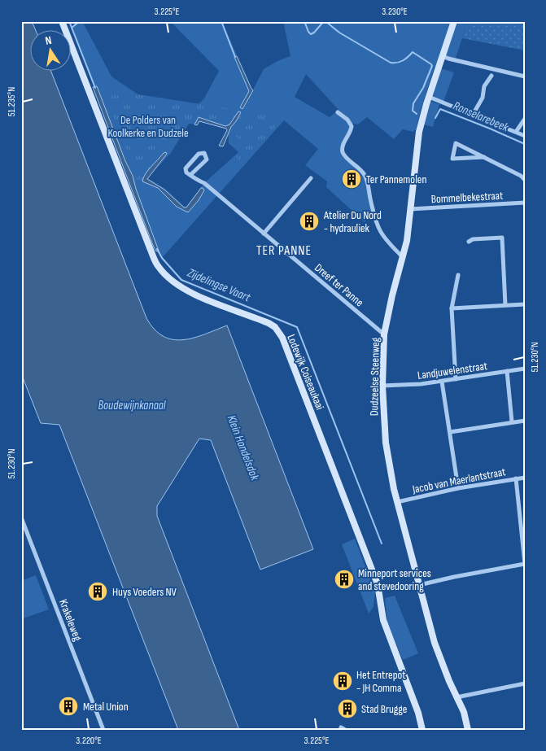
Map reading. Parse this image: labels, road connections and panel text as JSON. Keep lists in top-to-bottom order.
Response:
{
  "streets": {
    "street": [
      "Bommelbekestraat",
      "Dreef ter Panne",
      "Landjuwelenstraat",
      "Lodewijk Coiseaukaai",
      "Dudzeelse Steenweg",
      "Jacob van Maerlantstraat",
      "Krakeleweg"
    ]
  },
  "crossings": [
    ["Bommelbekestraat", "Dudzeelse Steenweg"],
    ["Dreef ter Panne", "Dudzeelse Steenweg"],
    ["Landjuwelenstraat", "Dudzeelse Steenweg"],
    ["Dudzeelse Steenweg", "Jacob van Maerlantstraat"]
  ],
  "districts": ["TER PANNE"],
  "water": [
    "Ronselarebeek",
    "Zijdelingse Vaart",
    "Boudewijnkanaal",
    "Klein Handelsdok"
  ],
  "parks": ["De Polders van Koolkerke en Dudzele"],
  "places": {
    "building": [
      "Ter Pannemolen",
      "Atelier Du Nord - hydrauliek",
      "Minneport services and stevedooring",
      "Huys Voeders NV",
      "Het Entrepot - JH Comma",
      "Metal Union",
      "Stad Brugge"
    ]
  },
  "north": "top",
  "coordinates": [
    "3.225°E",
    "3.230°E",
    "51.235°N",
    "51.230°N",
    "3.220°E"
  ]
}
